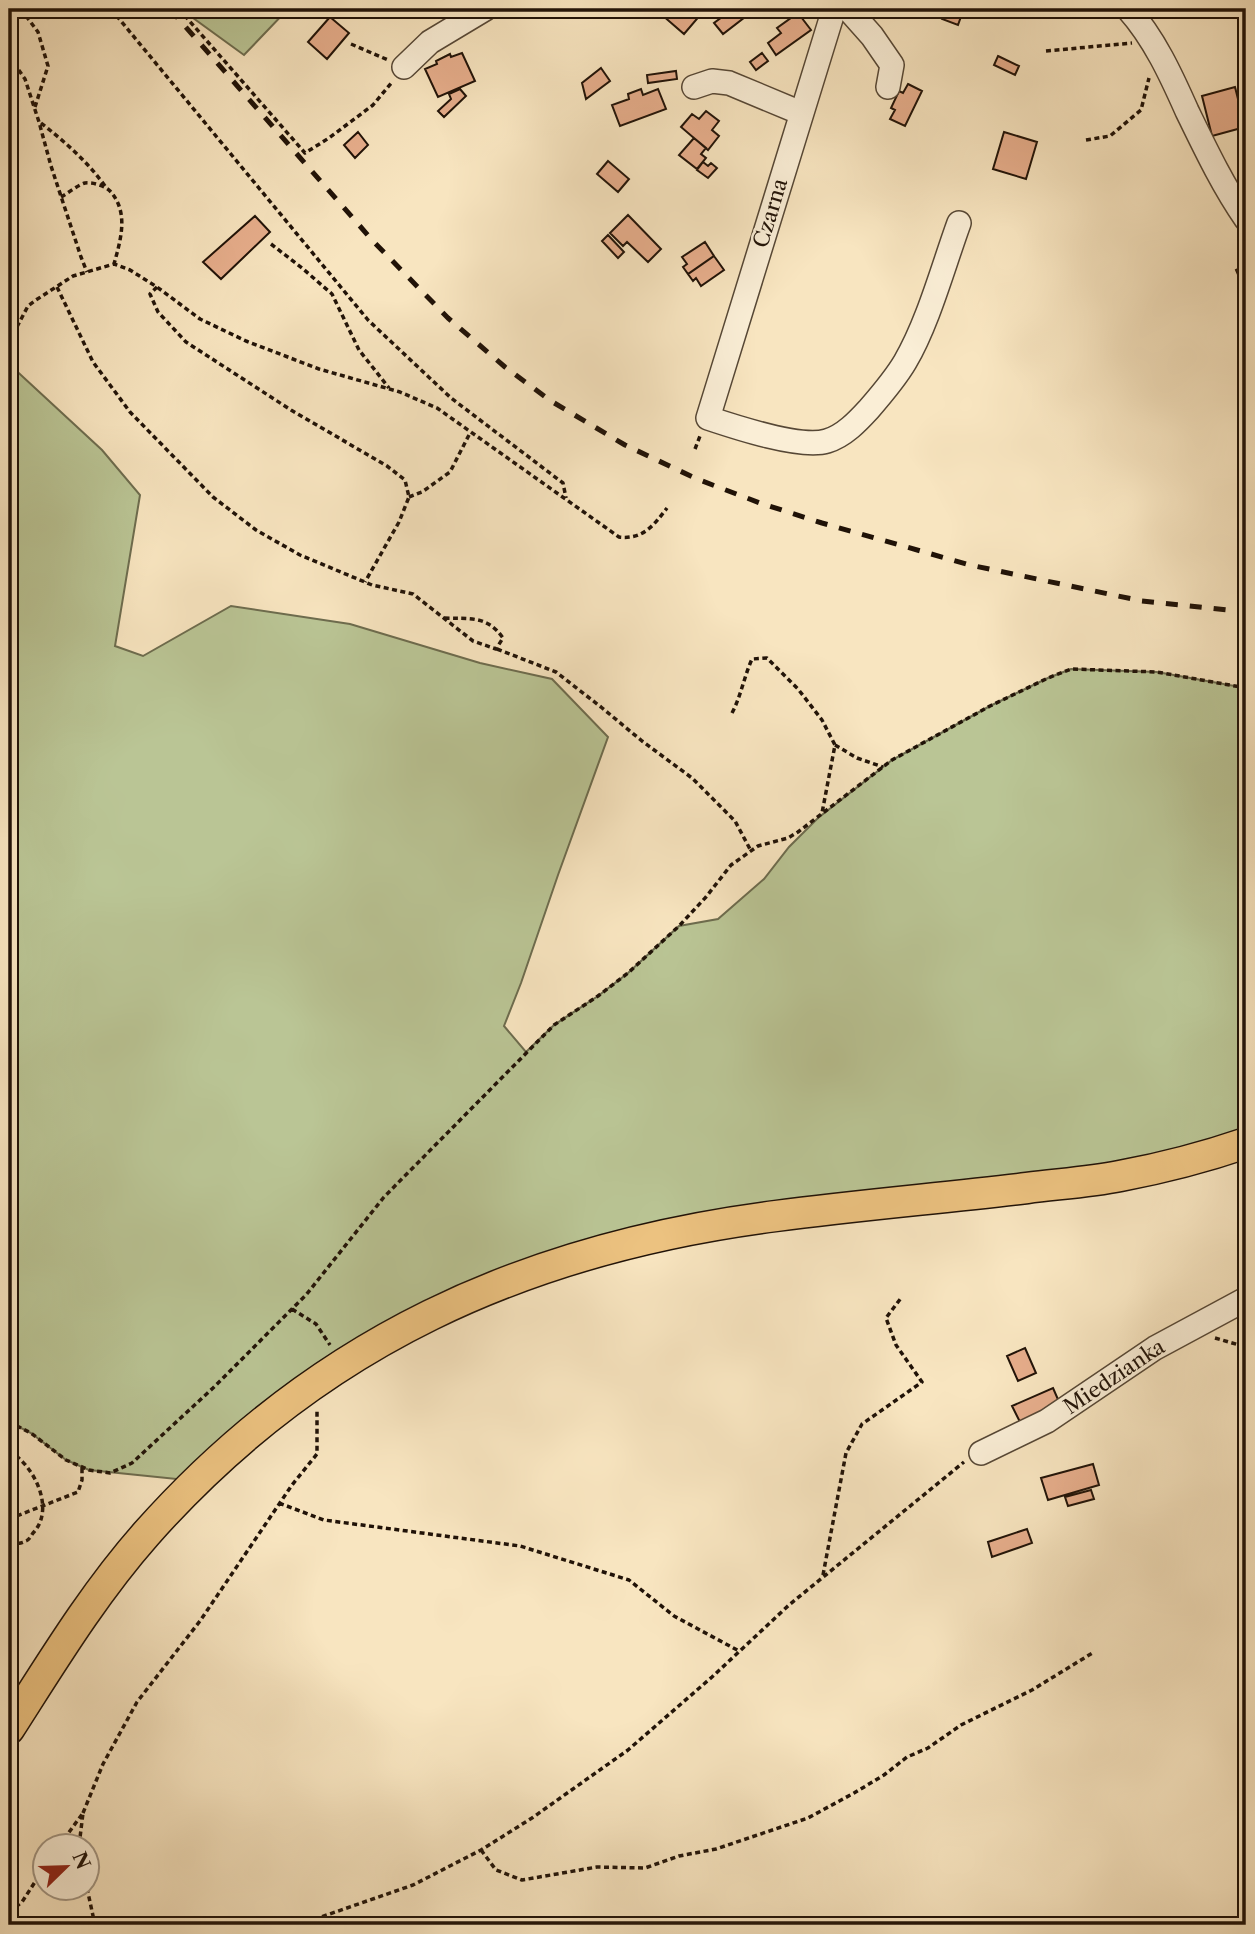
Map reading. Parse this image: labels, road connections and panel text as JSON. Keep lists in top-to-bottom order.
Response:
{
  "streets": {
    "street": ["Czarna", "Miedzianka"]
  },
  "north": "top right"
}
